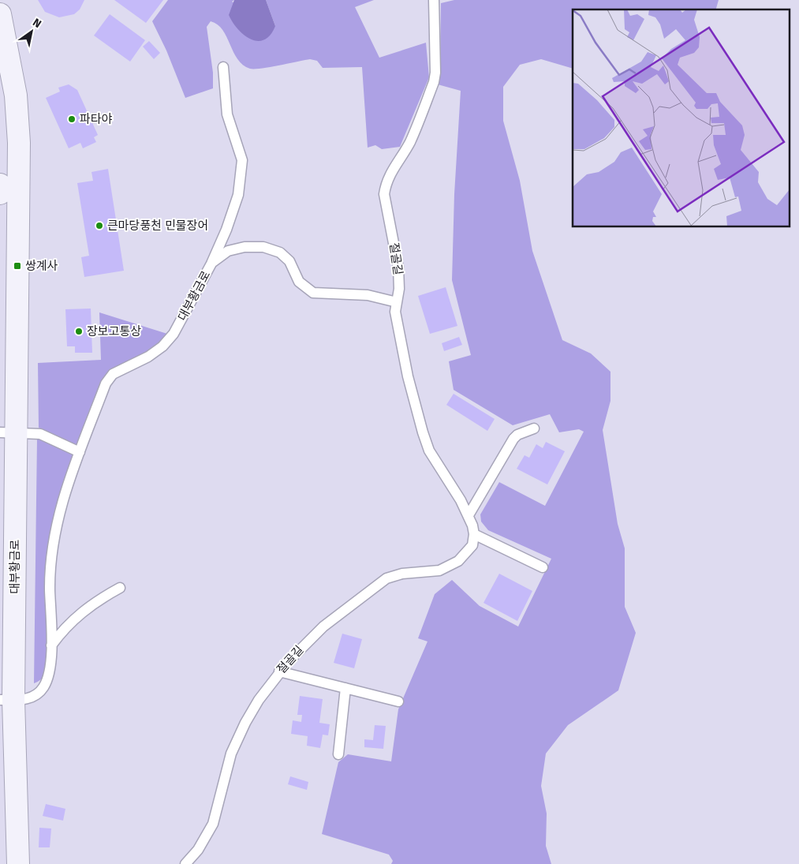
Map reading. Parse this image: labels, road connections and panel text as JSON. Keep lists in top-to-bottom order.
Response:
{
  "streets": {
    "main road": ["대부황금로"],
    "lane": ["절골길"]
  },
  "crossings": [
    ["절골길", "대부황금로"]
  ],
  "places": {
    "other": ["파타야", "큰마당풍천 민물장어", "장보고통상"],
    "transit": ["쌍계사"]
  },
  "north": "top right"
}
